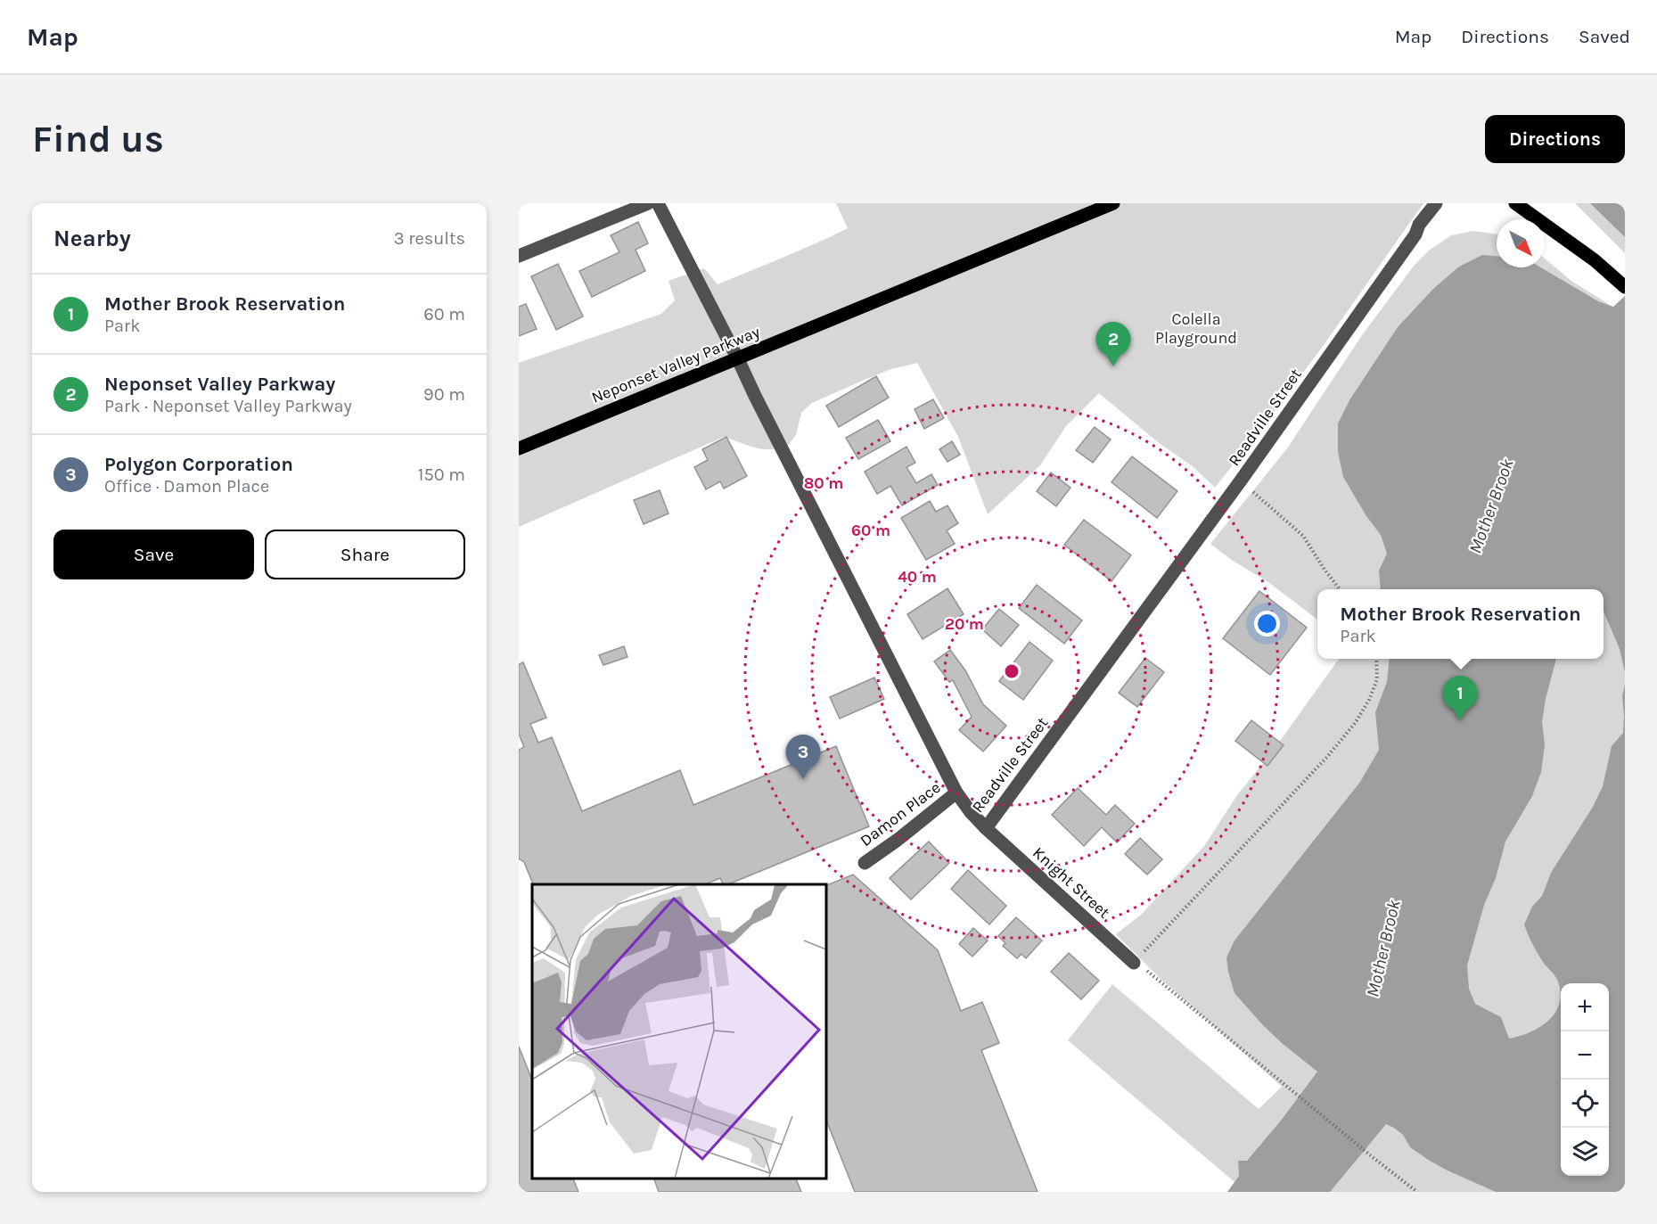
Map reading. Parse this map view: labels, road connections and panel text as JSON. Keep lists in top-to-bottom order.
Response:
{
  "streets": {
    "main road": ["Neponset Valley Parkway"],
    "street": ["Readville Street", "Damon Place", "Knight Street"]
  },
  "crossings": [
    ["Neponset Valley Parkway", "Readville Street"],
    ["Readville Street", "Damon Place"],
    ["Readville Street", "Knight Street"]
  ],
  "water": ["Mother Brook"],
  "parks": ["Colella Playground"],
  "north": "bottom right",
  "page": {
    "header": "Map",
    "nav": ["Map", "Directions", "Saved"],
    "buttons": [
      "Directions",
      ["Save", "Share"]
    ],
    "title": "Find us",
    "heading": ["Nearby", "3 results"],
    "list": [
      {
        "mark": "1",
        "name": "Mother Brook Reservation",
        "note": "Park",
        "value": "60 m"
      },
      {
        "mark": "2",
        "name": "Neponset Valley Parkway",
        "note": "Park · Neponset Valley Parkway",
        "value": "90 m"
      },
      {
        "mark": "3",
        "name": "Polygon Corporation",
        "note": "Office · Damon Place",
        "value": "150 m"
      }
    ],
    "pins": ["2", "1", "3"],
    "popup": ["Mother Brook Reservation", "Park"],
    "map_buttons": ["+", "−"]
  },
  "rings": [
    "80 m",
    "60 m",
    "40 m",
    "20 m"
  ]
}
